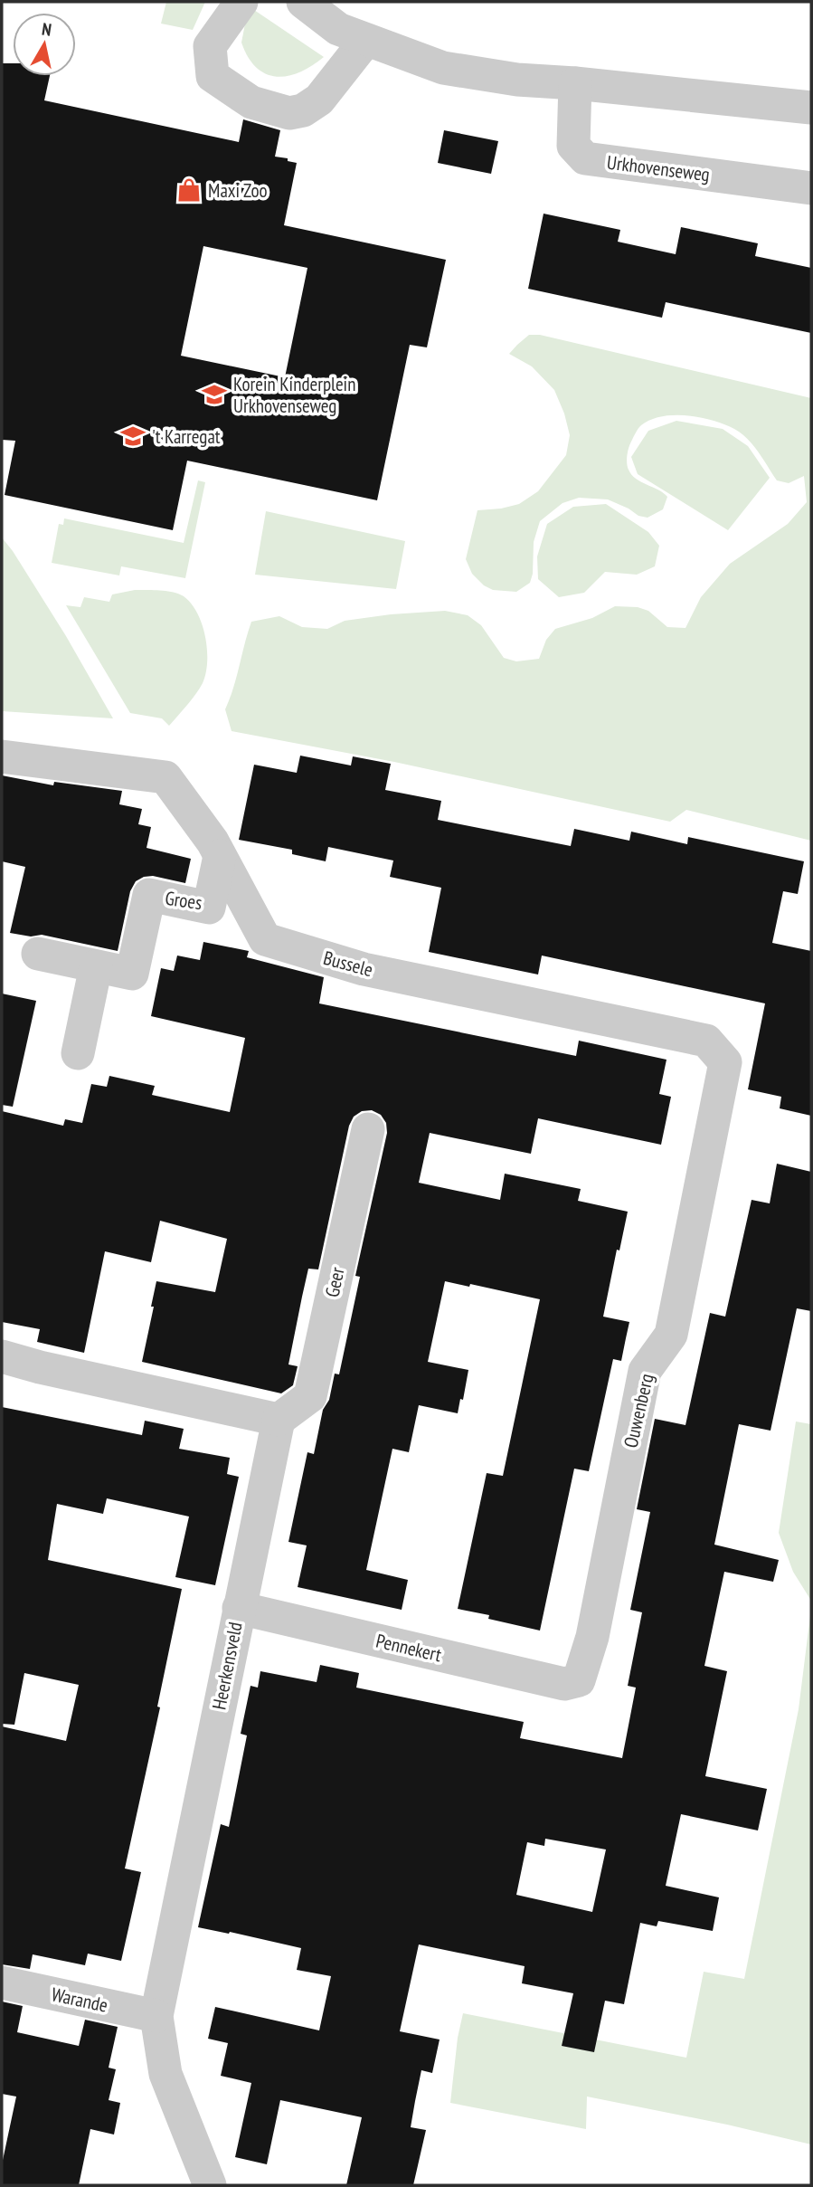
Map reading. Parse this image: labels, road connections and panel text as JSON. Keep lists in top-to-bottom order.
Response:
{
  "streets": {
    "street": [
      "Urkhovenseweg",
      "Groes",
      "Bussele",
      "Geer",
      "Ouwenberg",
      "Pennekert",
      "Heerkensveld",
      "Warande"
    ]
  },
  "crossings": [
    ["Groes", "Bussele"],
    ["Bussele", "Ouwenberg"],
    ["Geer", "Heerkensveld"],
    ["Ouwenberg", "Pennekert"],
    ["Pennekert", "Heerkensveld"],
    ["Heerkensveld", "Warande"]
  ],
  "places": {
    "shop": ["Maxi Zoo"],
    "school or university": ["Korein Kinderplein Urkhovenseweg", "'t Karregat"]
  },
  "north": "top"
}
